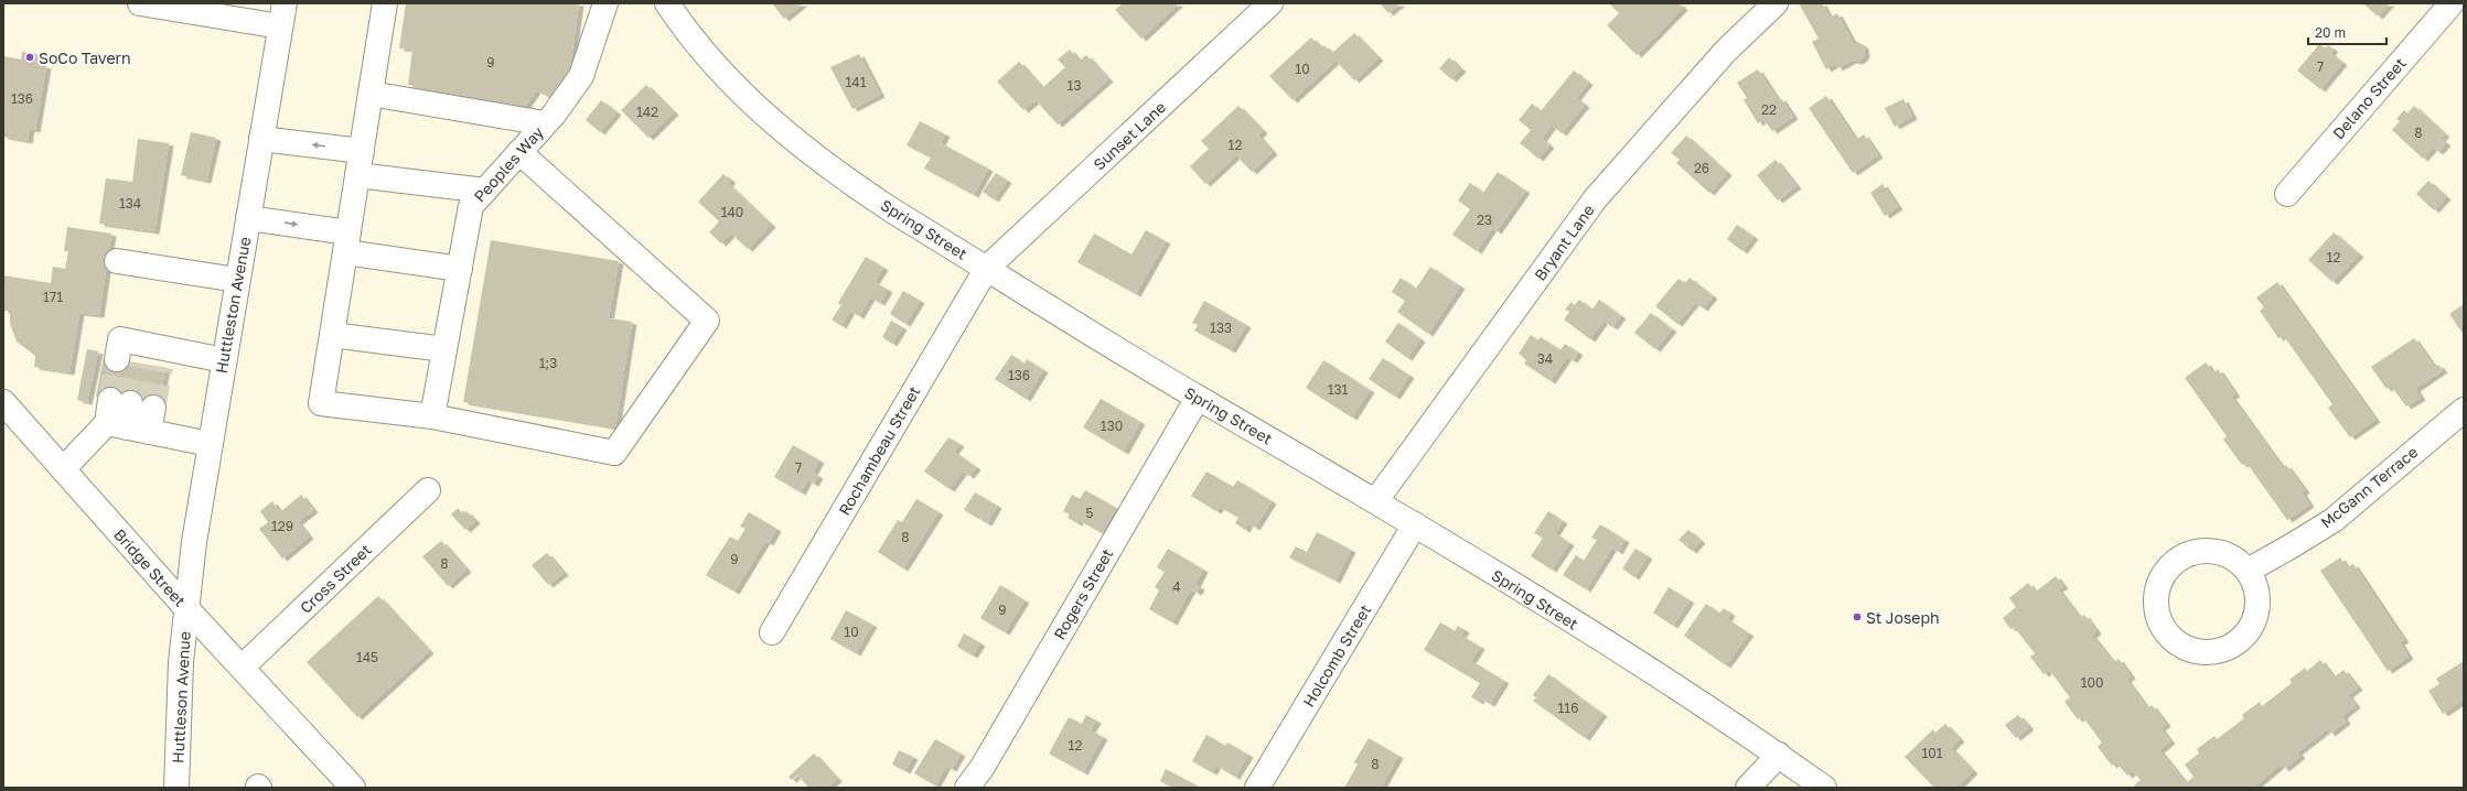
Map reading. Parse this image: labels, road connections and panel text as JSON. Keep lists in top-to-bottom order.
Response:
{
  "streets": {
    "main road": [
      "Delano Street",
      "Sunset Lane",
      "Peoples Way",
      "Spring Street",
      "Bryant Lane",
      "Huttleston Avenue",
      "Rochambeau Street",
      "McGann Terrace",
      "Bridge Street",
      "Cross Street",
      "Rogers Street",
      "Holcomb Street",
      "Huttleson Avenue"
    ]
  },
  "crossings": [
    ["Sunset Lane", "Spring Street"],
    ["Sunset Lane", "Rochambeau Street"],
    ["Spring Street", "Bryant Lane"],
    ["Spring Street", "Rochambeau Street"],
    ["Spring Street", "Rogers Street"],
    ["Spring Street", "Holcomb Street"],
    ["Huttleston Avenue", "Bridge Street"],
    ["Huttleston Avenue", "Huttleson Avenue"],
    ["Bridge Street", "Cross Street"],
    ["Bridge Street", "Huttleson Avenue"]
  ],
  "places": ["SoCo Tavern", "St Joseph"],
  "house_numbers": [
    "9",
    "7",
    "10",
    "141",
    "13",
    "136",
    "22",
    "142",
    "8",
    "12",
    "26",
    "134",
    "140",
    "23",
    "12",
    "171",
    "133",
    "34",
    "1;3",
    "136",
    "131",
    "130",
    "7",
    "5",
    "129",
    "8",
    "9",
    "8",
    "4",
    "9",
    "10",
    "145",
    "100",
    "116",
    "12",
    "101",
    "8"
  ],
  "scale_bar": "20 m"
}
